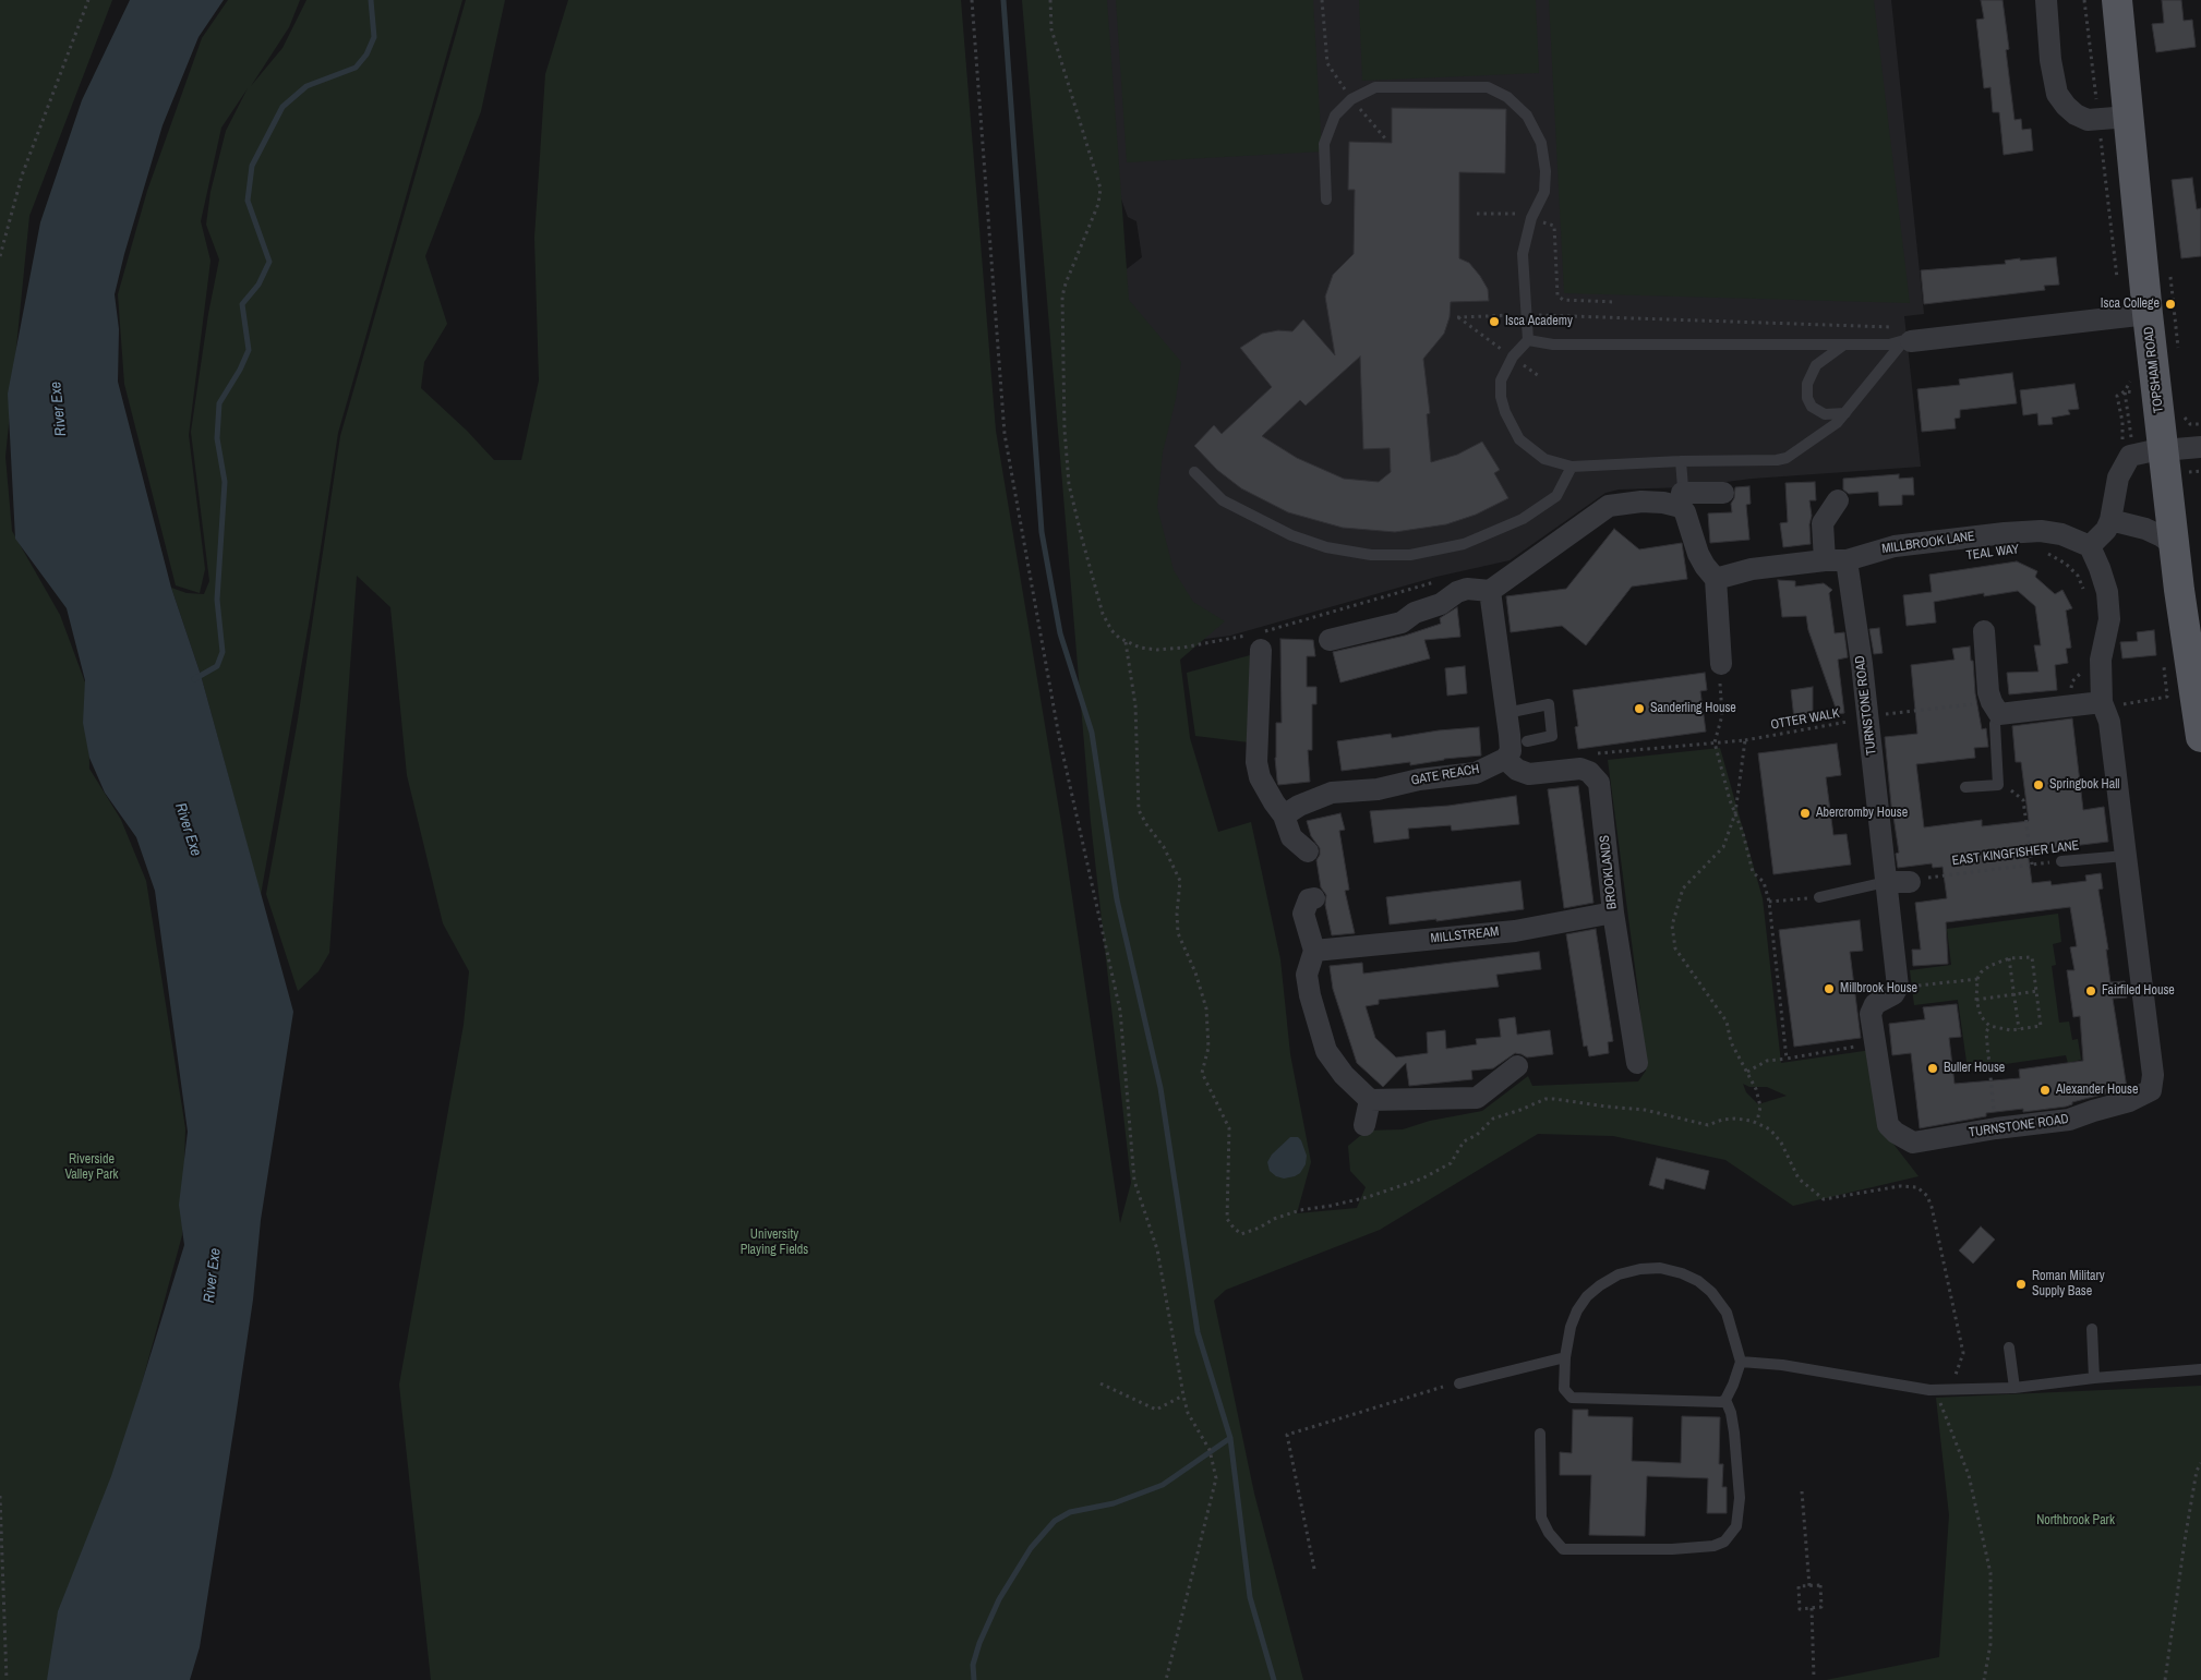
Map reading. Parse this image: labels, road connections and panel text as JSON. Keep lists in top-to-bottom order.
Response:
{
  "streets": {
    "main road": ["TOPSHAM ROAD"],
    "street": [
      "MILLBROOK LANE",
      "TURNSTONE ROAD",
      "GATE REACH",
      "BROOKLANDS",
      "MILLSTREAM"
    ],
    "lane": ["EAST KINGFISHER LANE"],
    "path": ["OTTER WALK"]
  },
  "crossings": [
    ["MILLBROOK LANE", "TURNSTONE ROAD"],
    ["TURNSTONE ROAD", "OTTER WALK"],
    ["TURNSTONE ROAD", "EAST KINGFISHER LANE"],
    ["OTTER WALK", "BROOKLANDS"],
    ["GATE REACH", "BROOKLANDS"],
    ["BROOKLANDS", "MILLSTREAM"]
  ],
  "water": ["River Exe"],
  "parks": ["Riverside Valley Park", "University Playing Fields", "Northbrook Park"],
  "places": [
    "Isca College",
    "Isca Academy",
    "Sanderling House",
    "Springbok Hall",
    "Abercromby House",
    "Millbrook House",
    "Fairfiled House",
    "Buller House",
    "Alexander House",
    "Roman Military Supply Base"
  ]
}
